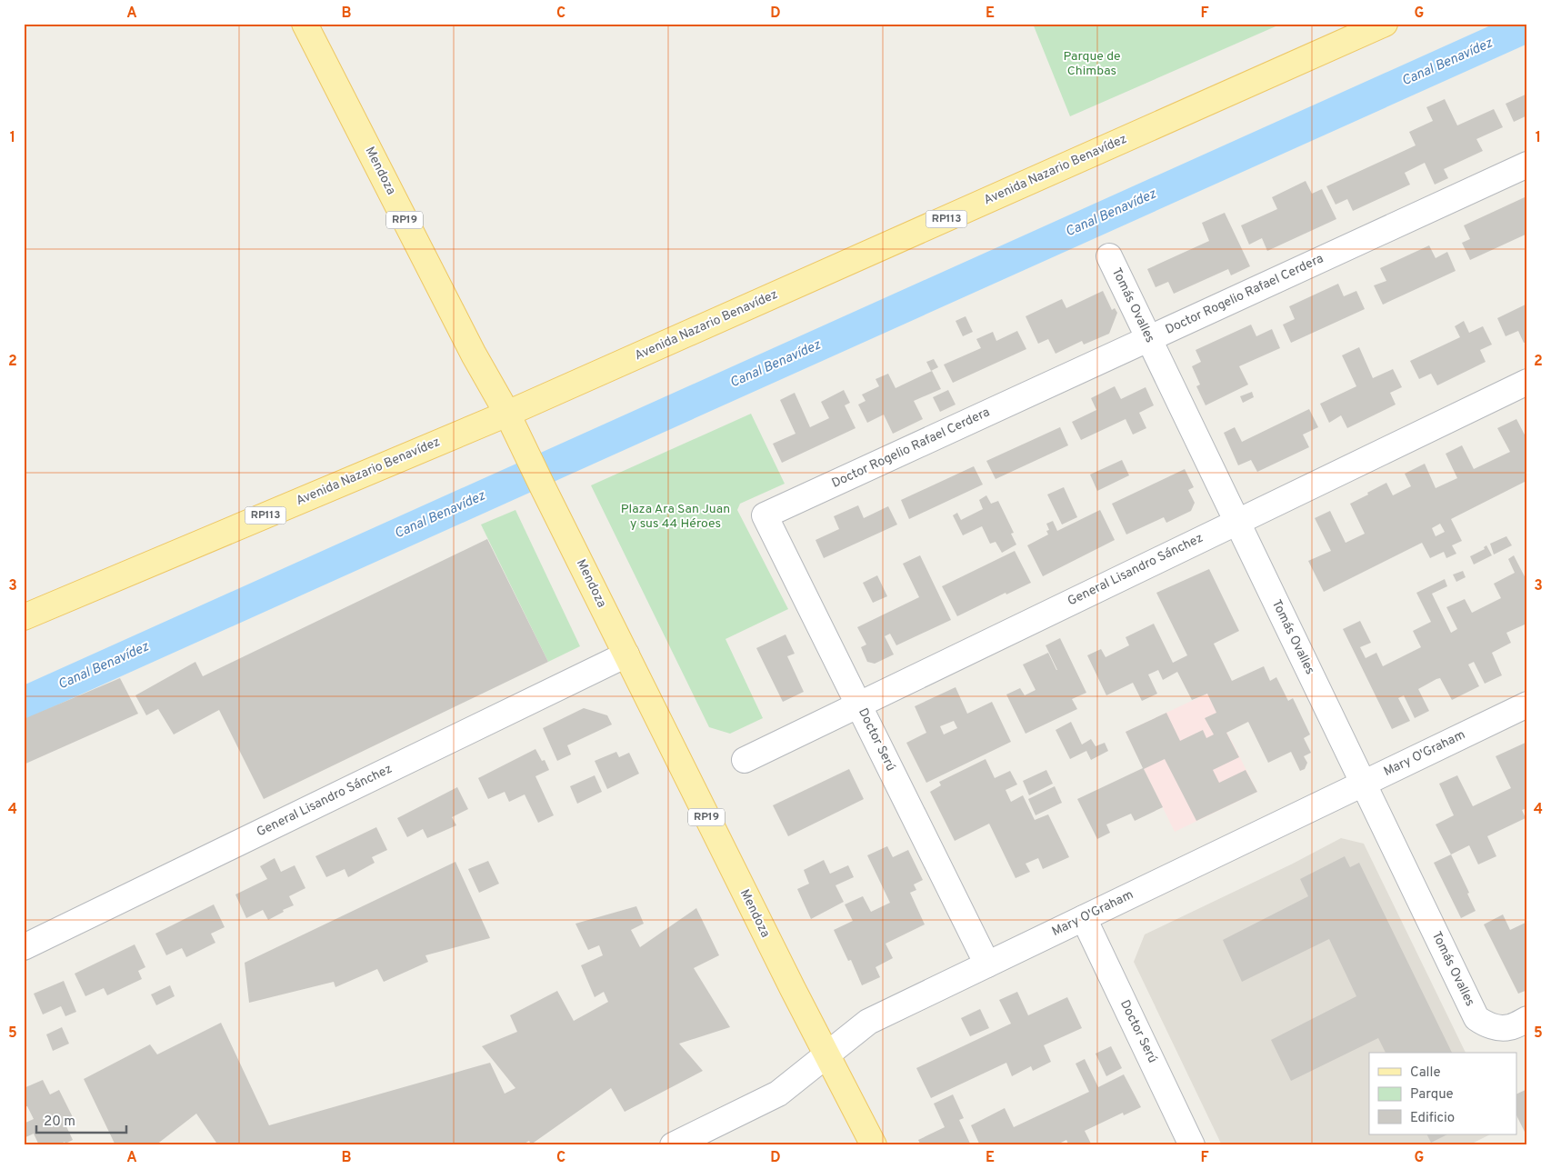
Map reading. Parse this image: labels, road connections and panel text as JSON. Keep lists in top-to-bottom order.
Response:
{
  "streets": {
    "main road": [
      "Avenida Nazario Benavídez",
      "Mendoza",
      "RP113",
      "RP19"
    ],
    "street": [
      "Doctor Rogelio Rafael Cerdera",
      "Tomás Ovalles",
      "General Lisandro Sánchez",
      "Doctor Serú",
      "Mary O'Graham"
    ]
  },
  "crossings": [
    ["Avenida Nazario Benavídez", "Mendoza"],
    ["Mendoza", "General Lisandro Sánchez"],
    ["Mendoza", "Mary O'Graham"],
    ["Doctor Rogelio Rafael Cerdera", "Tomás Ovalles"],
    ["Doctor Rogelio Rafael Cerdera", "Doctor Serú"],
    ["Tomás Ovalles", "General Lisandro Sánchez"],
    ["Tomás Ovalles", "Mary O'Graham"],
    ["General Lisandro Sánchez", "Doctor Serú"],
    ["Doctor Serú", "Mary O'Graham"]
  ],
  "water": ["Canal Benavídez"],
  "parks": ["Parque de Chimbas", "Plaza Ara San Juan y sus 44 Héroes"],
  "legend": ["Calle", "Parque", "Edificio"],
  "scale_bar": "20 m",
  "grid": {
    "columns": [
      "A",
      "B",
      "C",
      "D",
      "E",
      "F",
      "G"
    ],
    "rows": [
      "1",
      "2",
      "3",
      "4",
      "5"
    ]
  }
}
